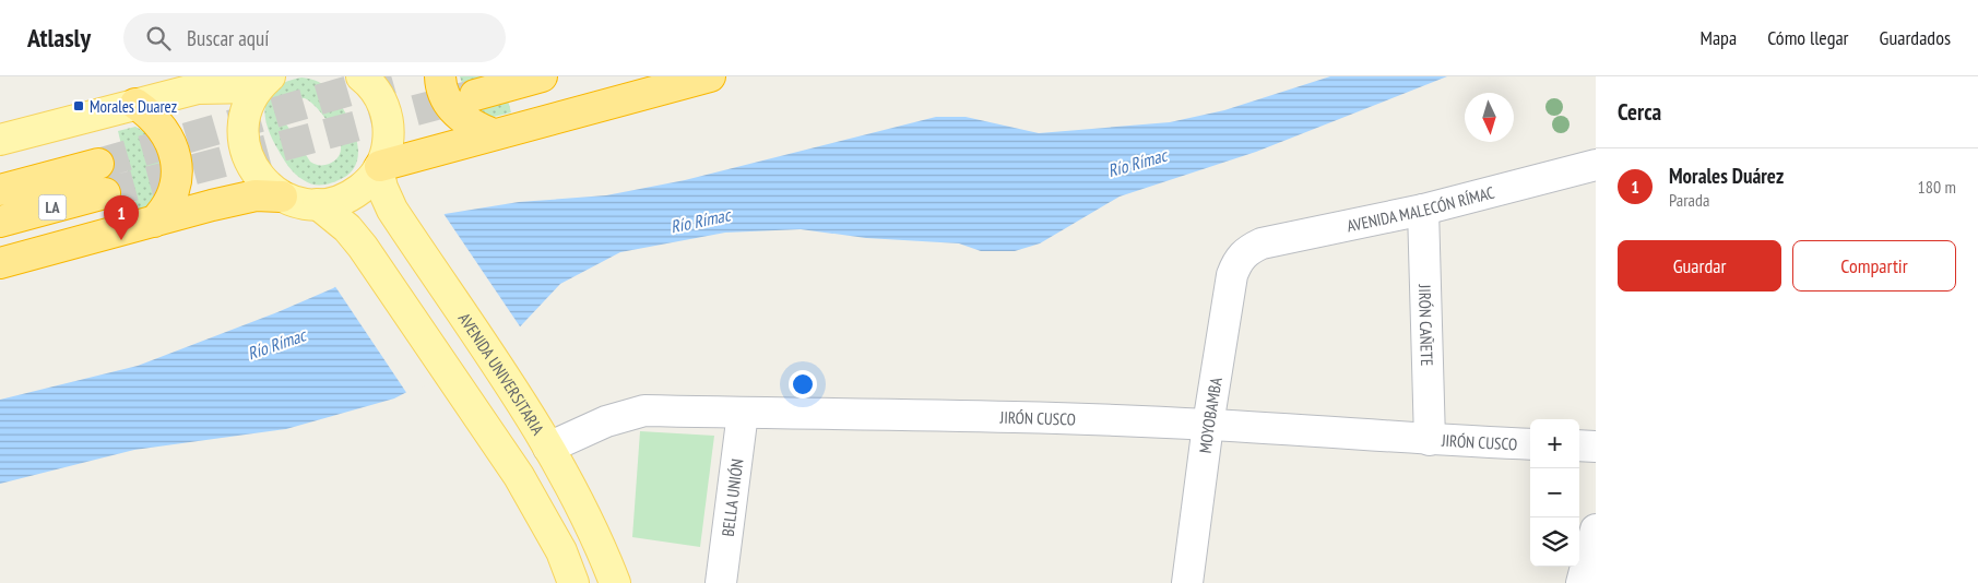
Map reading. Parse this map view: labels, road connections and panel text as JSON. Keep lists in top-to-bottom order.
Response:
{
  "streets": {
    "highway": ["LA"],
    "main road": ["AVENIDA UNIVERSITARIA"],
    "street": [
      "AVENIDA MALECÓN RÍMAC",
      "JIRÓN CAÑETE",
      "MOYOBAMBA",
      "JIRÓN CUSCO",
      "BELLA UNIÓN"
    ]
  },
  "crossings": [
    ["AVENIDA MALECÓN RÍMAC", "JIRÓN CAÑETE"],
    ["AVENIDA MALECÓN RÍMAC", "MOYOBAMBA"],
    ["JIRÓN CAÑETE", "JIRÓN CUSCO"],
    ["AVENIDA UNIVERSITARIA", "JIRÓN CUSCO"],
    ["MOYOBAMBA", "JIRÓN CUSCO"],
    ["JIRÓN CUSCO", "BELLA UNIÓN"]
  ],
  "water": ["Río Rímac"],
  "places": {
    "transit": ["Morales Duarez"]
  },
  "north": "bottom",
  "page": {
    "header": "Atlasly",
    "search": "Buscar aquí",
    "nav": ["Mapa", "Cómo llegar", "Guardados"],
    "heading": "Cerca",
    "list": [
      {
        "mark": "1",
        "name": "Morales Duárez",
        "note": "Parada",
        "value": "180 m"
      }
    ],
    "pins": "1",
    "buttons": ["Guardar", "Compartir"],
    "map_buttons": ["+", "−"]
  }
}
